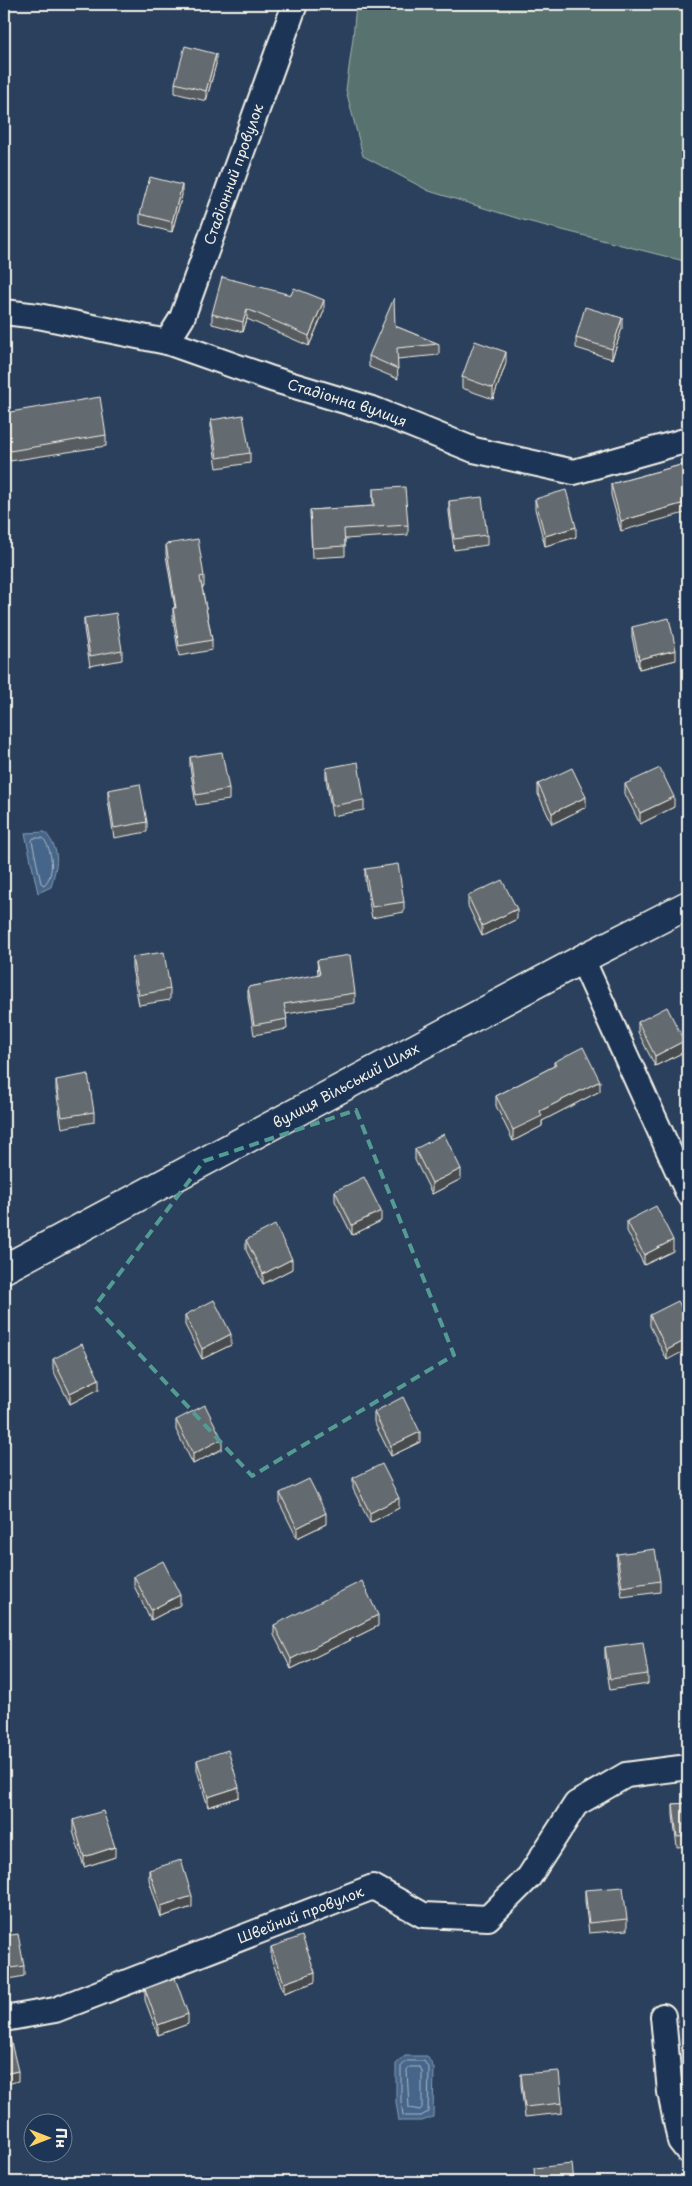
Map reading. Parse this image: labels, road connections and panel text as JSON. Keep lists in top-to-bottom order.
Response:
{
  "streets": {
    "street": [
      "Стадіонний провулок",
      "Стадіонна вулиця",
      "вулиця Вільський Шлях",
      "Швейний провулок"
    ]
  },
  "crossings": [
    ["Стадіонний провулок", "Стадіонна вулиця"]
  ],
  "north": "right"
}
